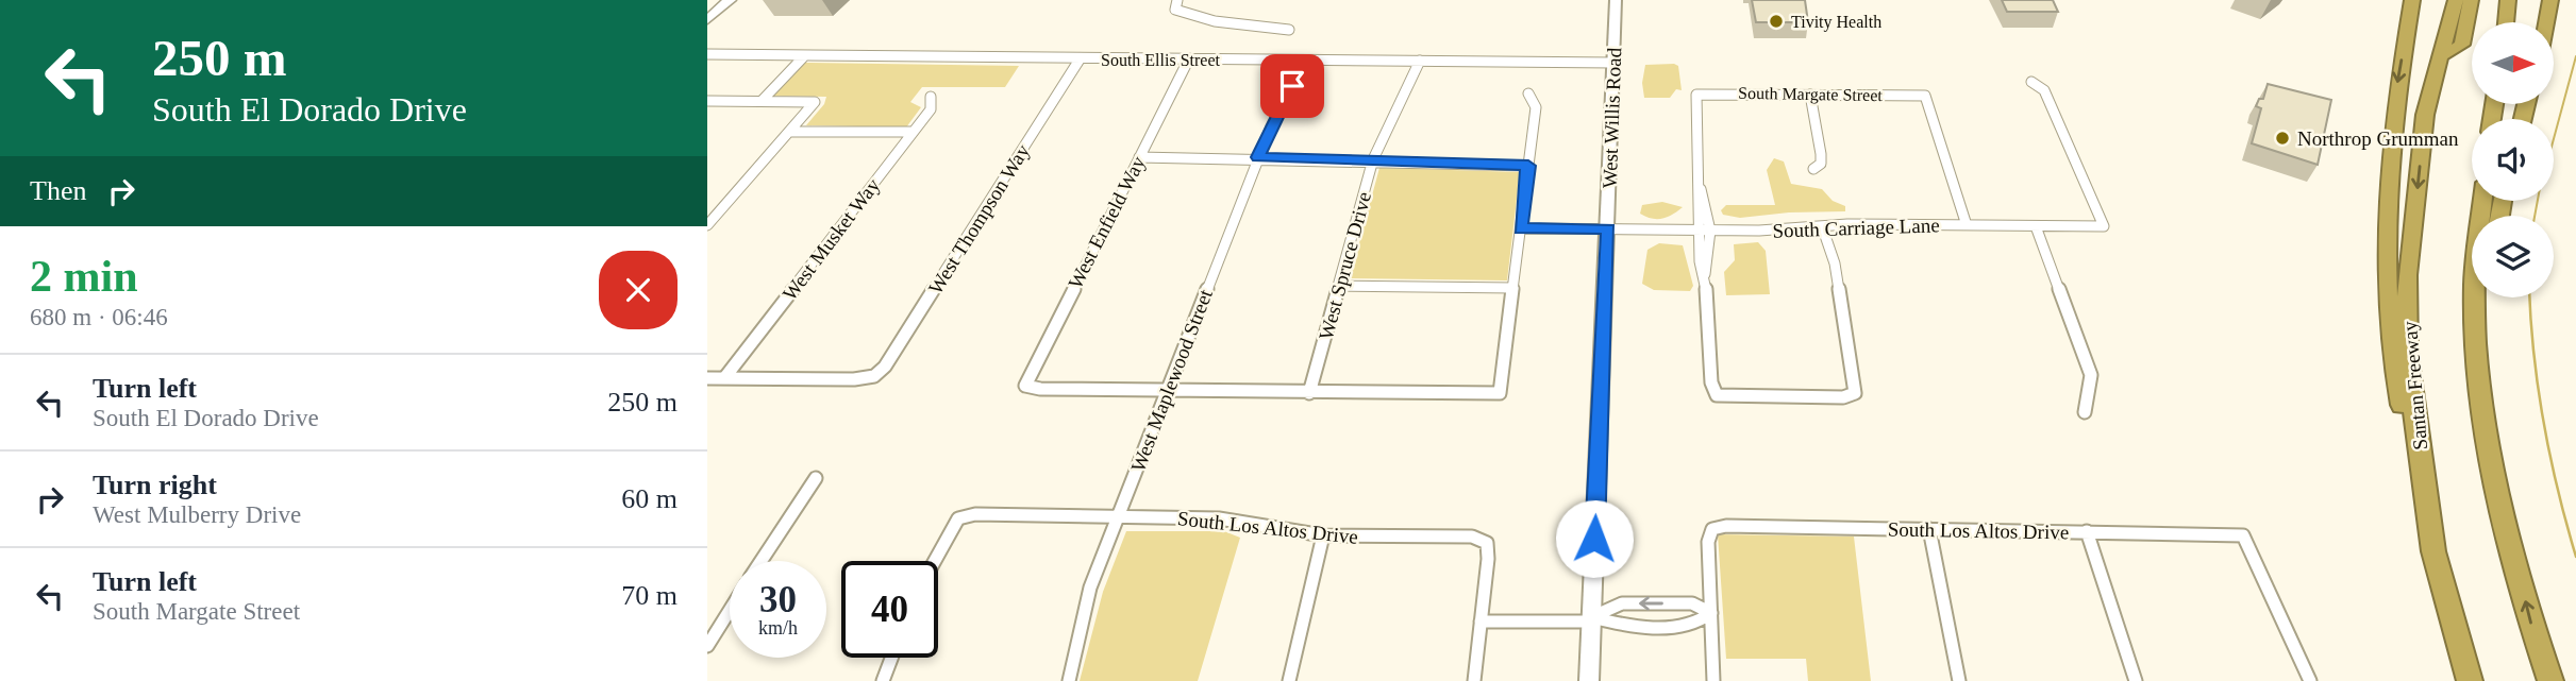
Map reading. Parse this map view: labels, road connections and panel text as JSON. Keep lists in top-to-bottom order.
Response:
{
  "streets": {
    "highway": ["Santan Freeway"],
    "street": [
      "South Ellis Street",
      "South Margate Street",
      "West Willis Road",
      "West Thompson Way",
      "West Enfield Way",
      "South Carriage Lane",
      "West Musket Way",
      "West Spruce Drive",
      "West Maplewood Street",
      "South Los Altos Drive"
    ]
  },
  "crossings": [
    ["South Ellis Street", "West Willis Road"],
    ["South Ellis Street", "West Thompson Way"],
    ["South Ellis Street", "West Enfield Way"],
    ["South Ellis Street", "West Spruce Drive"],
    ["South Margate Street", "South Carriage Lane"],
    ["West Willis Road", "South Carriage Lane"],
    ["West Thompson Way", "West Musket Way"],
    ["West Enfield Way", "West Maplewood Street"],
    ["West Maplewood Street", "South Los Altos Drive"]
  ],
  "places": ["Tivity Health", "Northrop Grumman"],
  "north": "right",
  "page": {
    "turn": ["250 m", "South El Dorado Drive"],
    "then": "Then",
    "heading": ["2 min", "680 m · 06:46"],
    "list": [
      {
        "name": "Turn left",
        "note": "South El Dorado Drive",
        "value": "250 m"
      },
      {
        "name": "Turn right",
        "note": "West Mulberry Drive",
        "value": "60 m"
      },
      {
        "name": "Turn left",
        "note": "South Margate Street",
        "value": "70 m"
      }
    ],
    "speed": "30 km/h",
    "limit": "40"
  }
}
